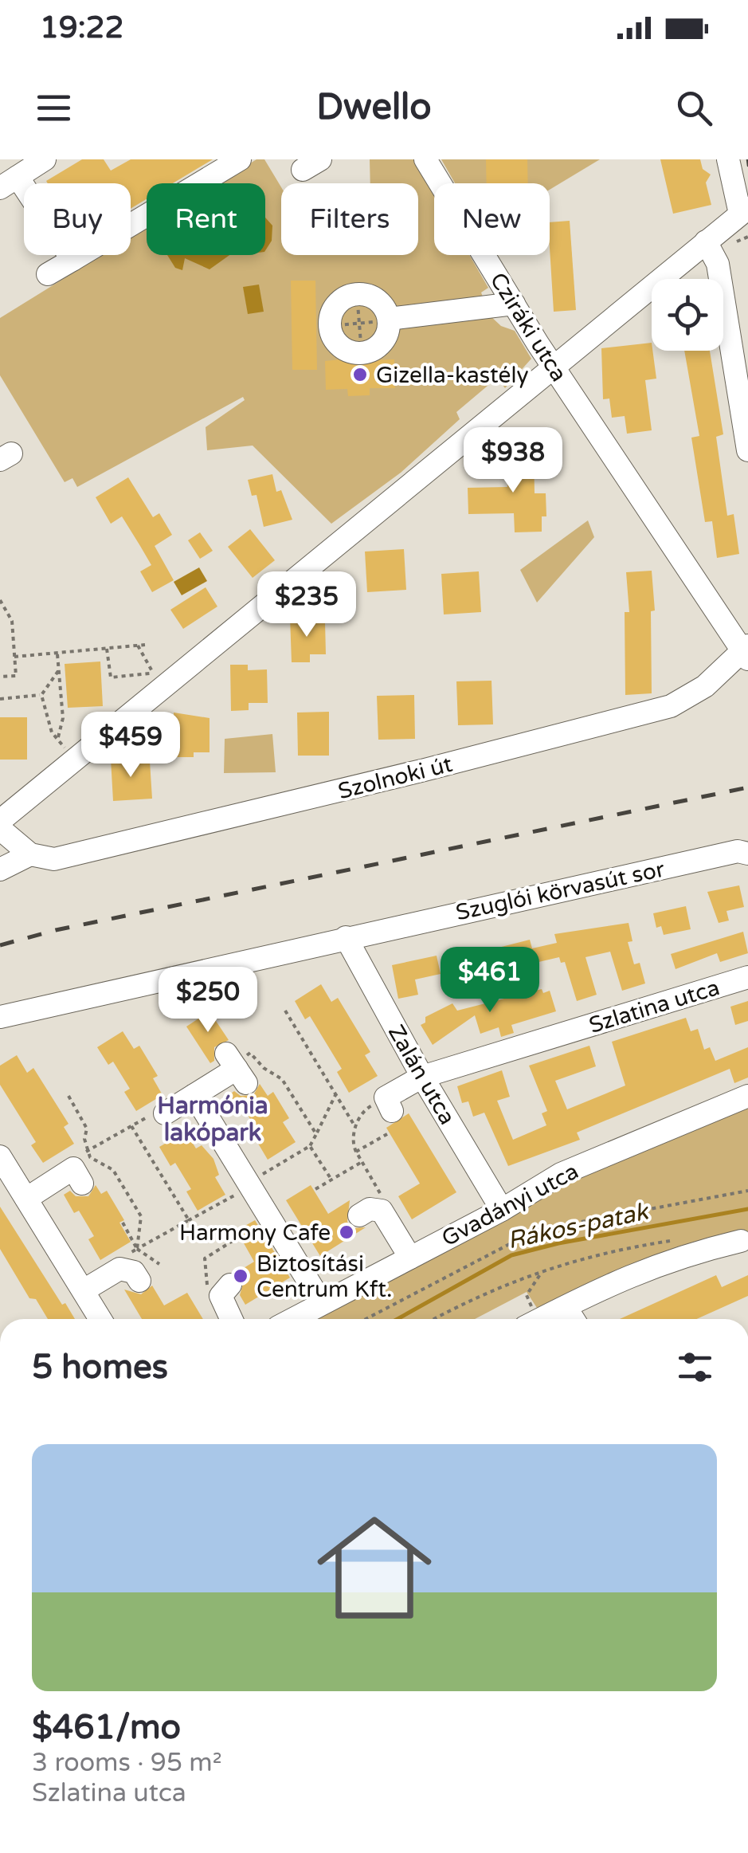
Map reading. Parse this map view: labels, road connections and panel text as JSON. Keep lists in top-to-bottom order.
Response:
{
  "streets": {
    "street": [
      "Cziráki utca",
      "Szolnoki út",
      "Szuglói körvasút sor",
      "Szlatina utca",
      "Zalán utca",
      "Gvadányi utca"
    ]
  },
  "crossings": [
    ["Cziráki utca", "Szolnoki út"],
    ["Szuglói körvasút sor", "Zalán utca"],
    ["Szlatina utca", "Zalán utca"],
    ["Zalán utca", "Gvadányi utca"]
  ],
  "districts": ["Harmónia lakópark"],
  "water": ["Rákos-patak"],
  "places": ["Gizella-kastély", "Harmony Cafe", "Biztosítási Centrum Kft."],
  "page": {
    "status": "19:22",
    "header": "Dwello",
    "chip": [
      "Buy",
      "Rent",
      "Filters",
      "New"
    ],
    "price": [
      "$938",
      "$235",
      "$459",
      "$461",
      "$250"
    ],
    "heading": "5 homes",
    "list": [
      {
        "name": "$461/mo",
        "note": "3 rooms · 95 m² · Szlatina utca"
      }
    ]
  }
}
